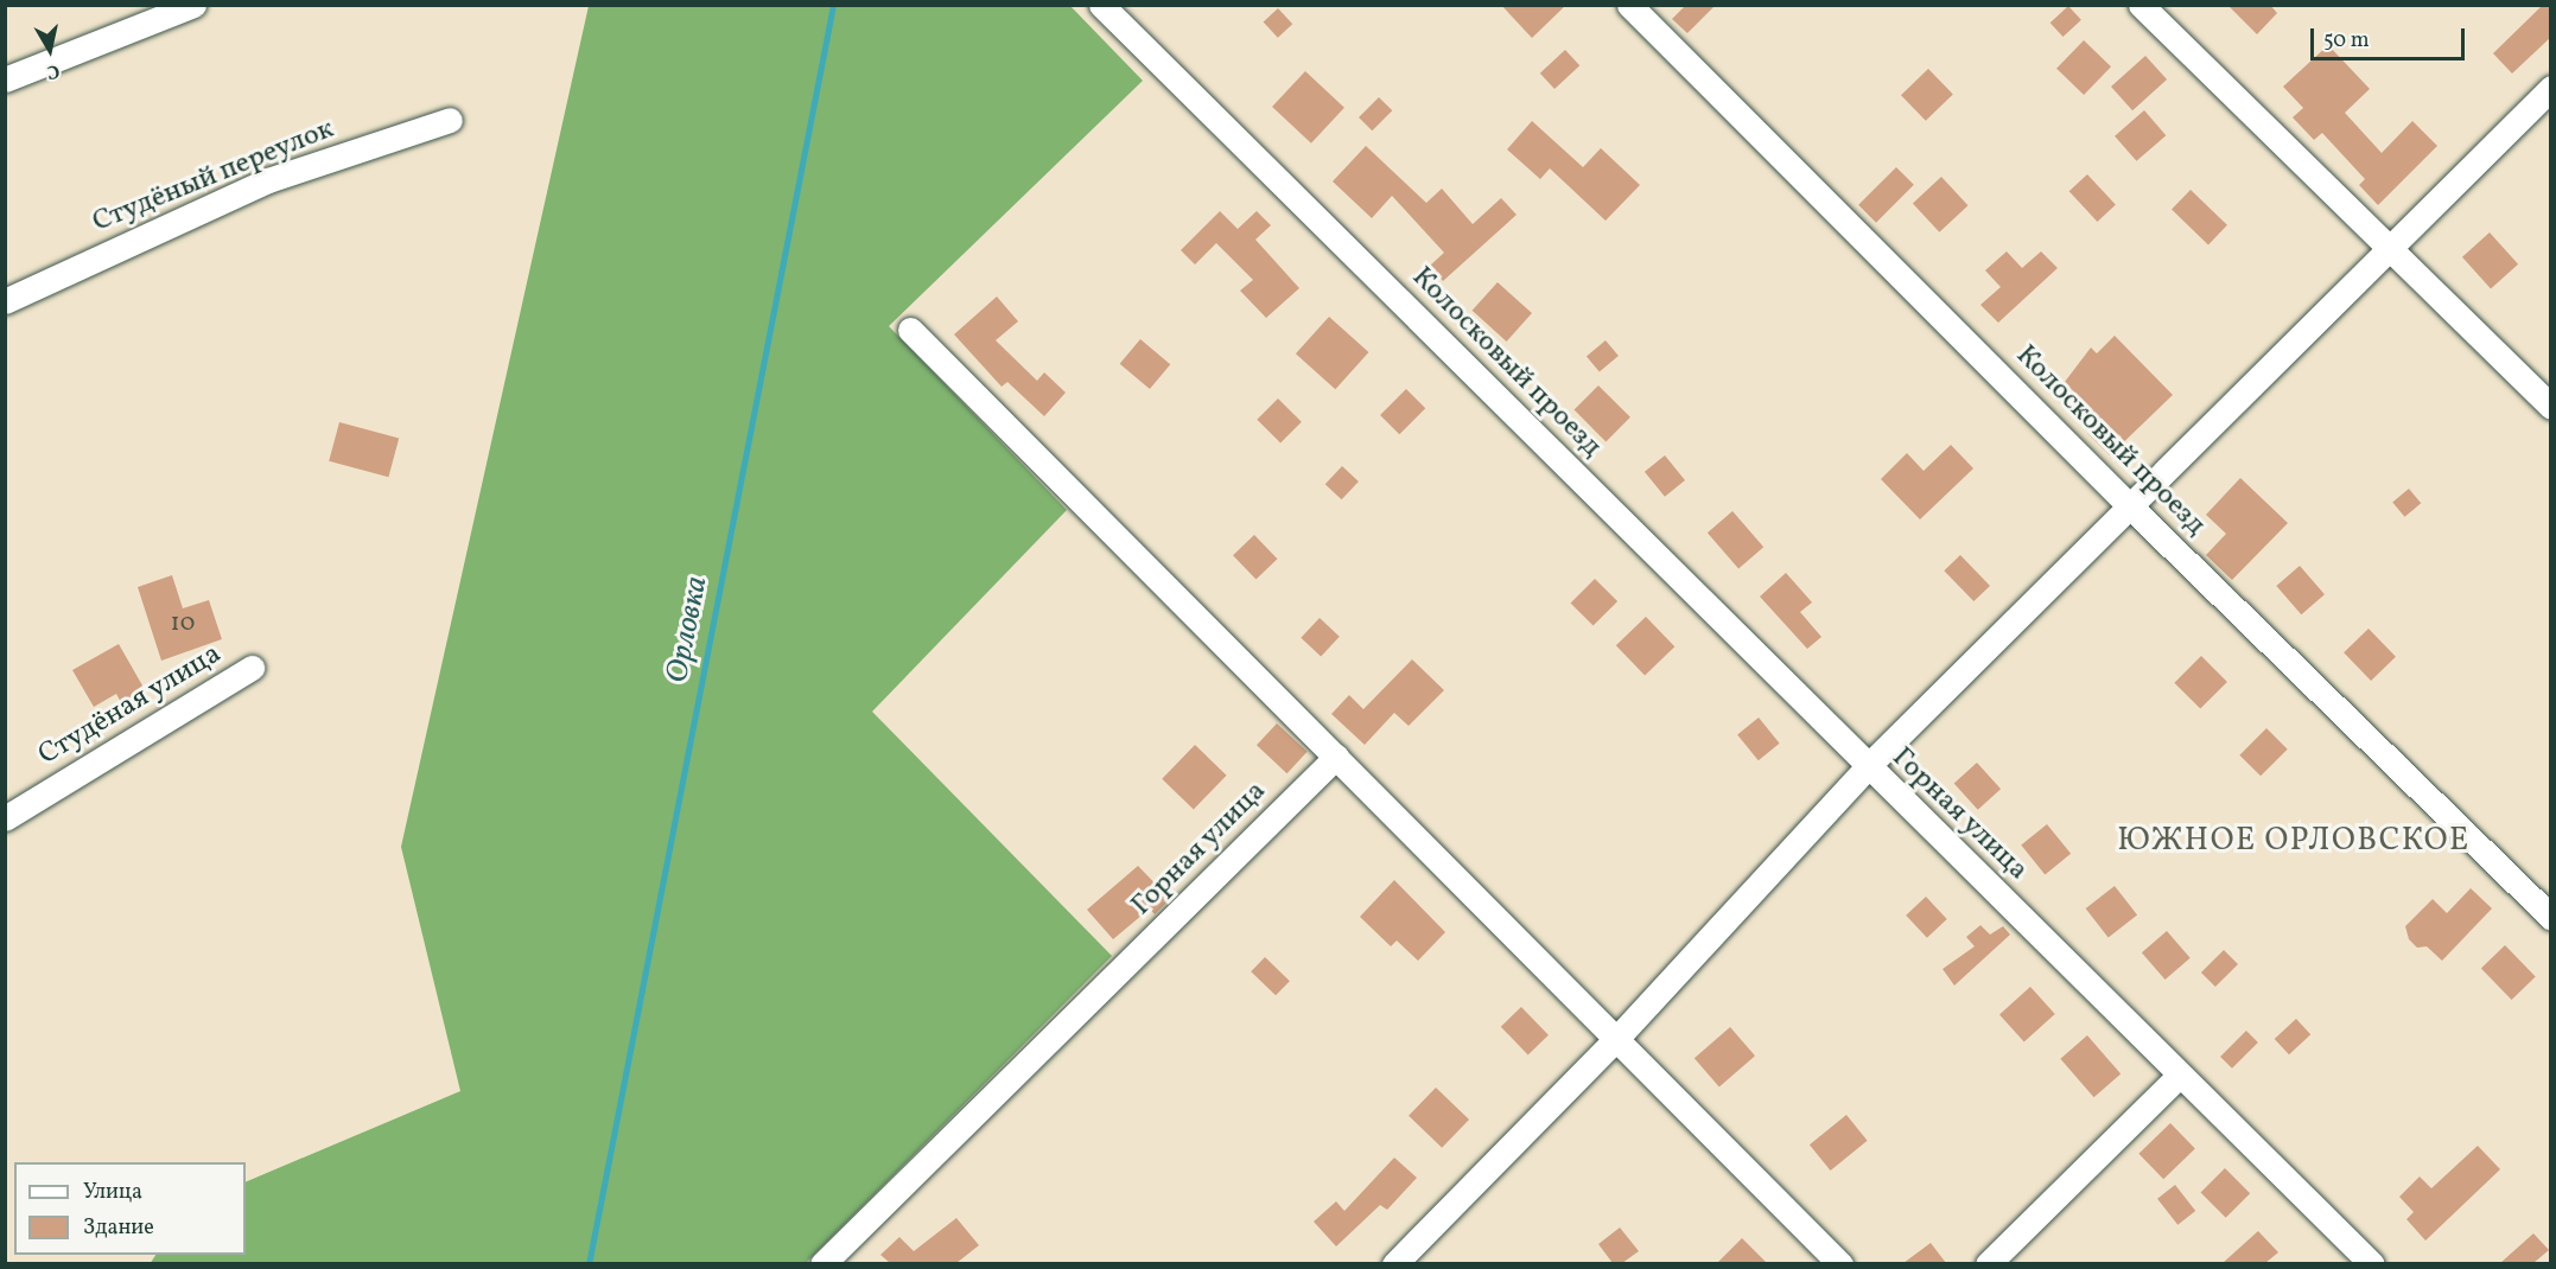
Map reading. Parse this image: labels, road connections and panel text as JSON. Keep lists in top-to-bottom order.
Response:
{
  "streets": {
    "street": [
      "Студёный переулок",
      "Колосковый проезд",
      "Студёная улица",
      "Горная улица"
    ]
  },
  "crossings": [
    ["Колосковый проезд", "Горная улица"]
  ],
  "districts": ["ЮЖНОЕ ОРЛОВСКОЕ"],
  "water": ["Орловка"],
  "house_numbers": ["10"],
  "legend": ["Улица", "Здание"],
  "scale_bar": "50 m",
  "north": "bottom"
}
